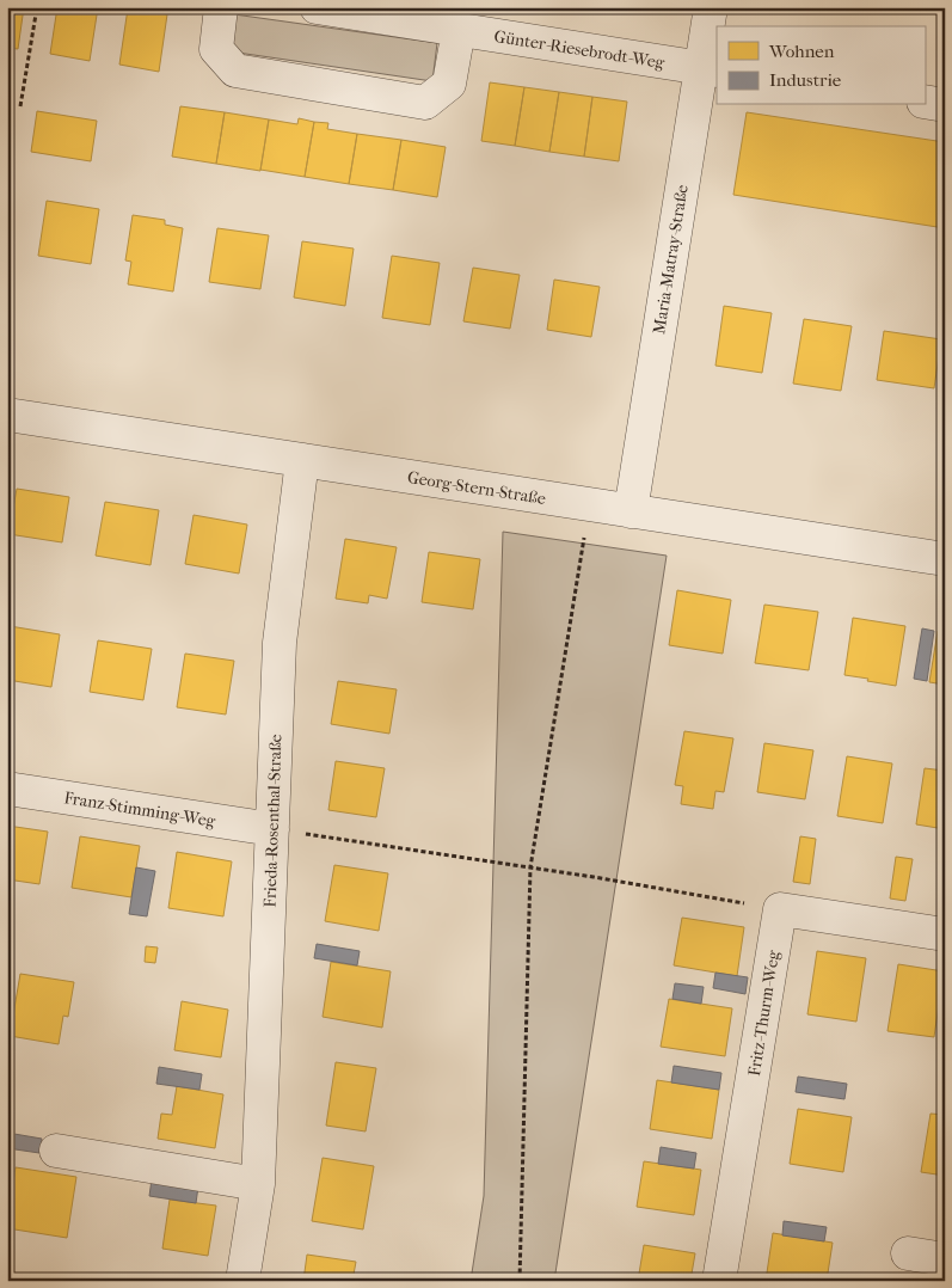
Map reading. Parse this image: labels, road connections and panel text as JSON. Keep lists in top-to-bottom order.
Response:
{
  "streets": {
    "street": [
      "Günter-Riesebrodt-Weg",
      "Maria-Matray-Straße",
      "Georg-Stern-Straße",
      "Franz-Stimming-Weg",
      "Frieda-Rosenthal-Straße",
      "Fritz-Thurm-Weg"
    ]
  },
  "crossings": [
    ["Günter-Riesebrodt-Weg", "Maria-Matray-Straße"],
    ["Maria-Matray-Straße", "Georg-Stern-Straße"],
    ["Georg-Stern-Straße", "Frieda-Rosenthal-Straße"],
    ["Franz-Stimming-Weg", "Frieda-Rosenthal-Straße"]
  ],
  "legend": ["Wohnen", "Industrie"]
}
